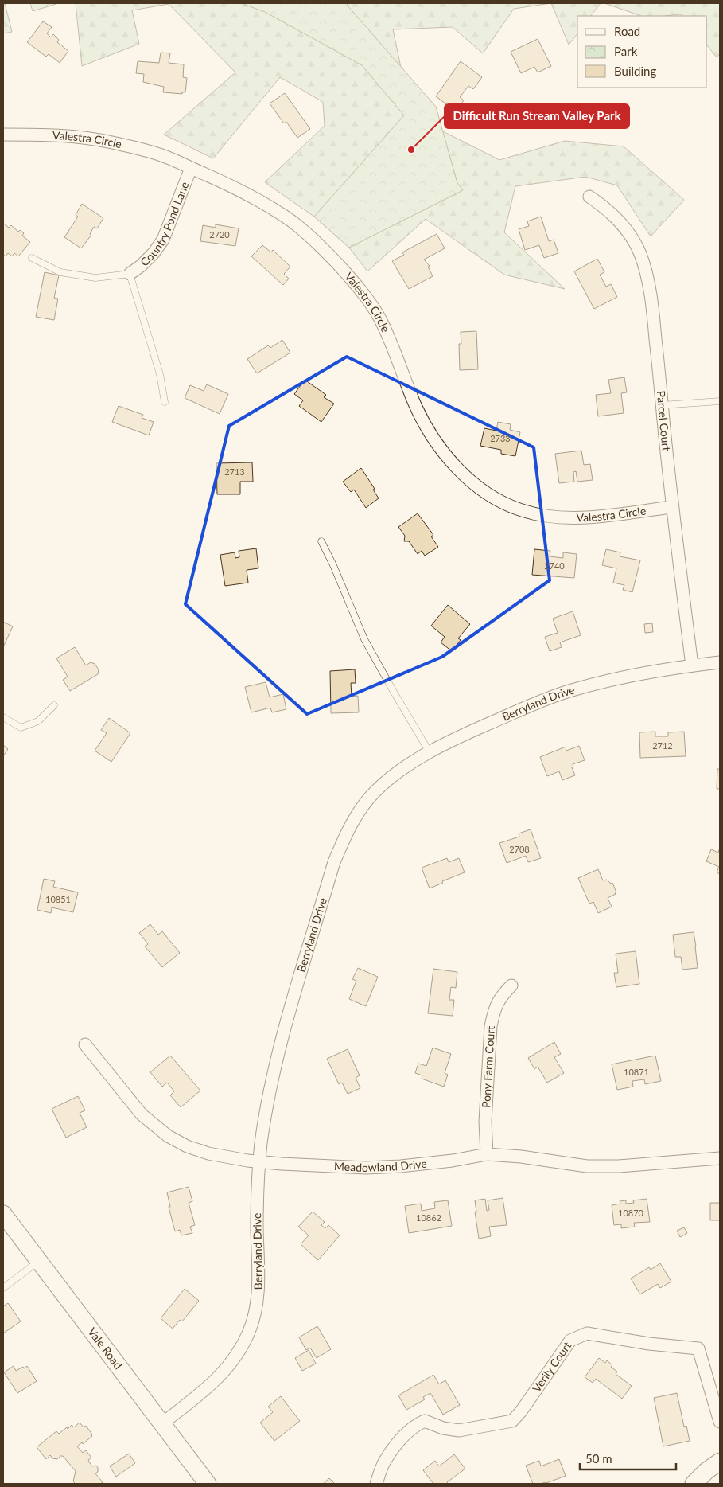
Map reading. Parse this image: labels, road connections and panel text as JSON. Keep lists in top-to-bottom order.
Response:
{
  "streets": {
    "main road": ["Vale Road"],
    "street": [
      "Valestra Circle",
      "Country Pond Lane",
      "Parcel Court",
      "Berryland Drive",
      "Pony Farm Court",
      "Meadowland Drive",
      "Verily Court"
    ]
  },
  "crossings": [
    ["Valestra Circle", "Country Pond Lane"],
    ["Valestra Circle", "Parcel Court"],
    ["Parcel Court", "Berryland Drive"],
    ["Berryland Drive", "Meadowland Drive"],
    ["Berryland Drive", "Vale Road"],
    ["Pony Farm Court", "Meadowland Drive"]
  ],
  "places": ["Difficult Run Stream Valley Park"],
  "house_numbers": [
    "2720",
    "2733",
    "2713",
    "2740",
    "2712",
    "2708",
    "10851",
    "10871",
    "10870",
    "10862"
  ],
  "legend": ["Road", "Park", "Building"],
  "scale_bar": "50 m"
}
